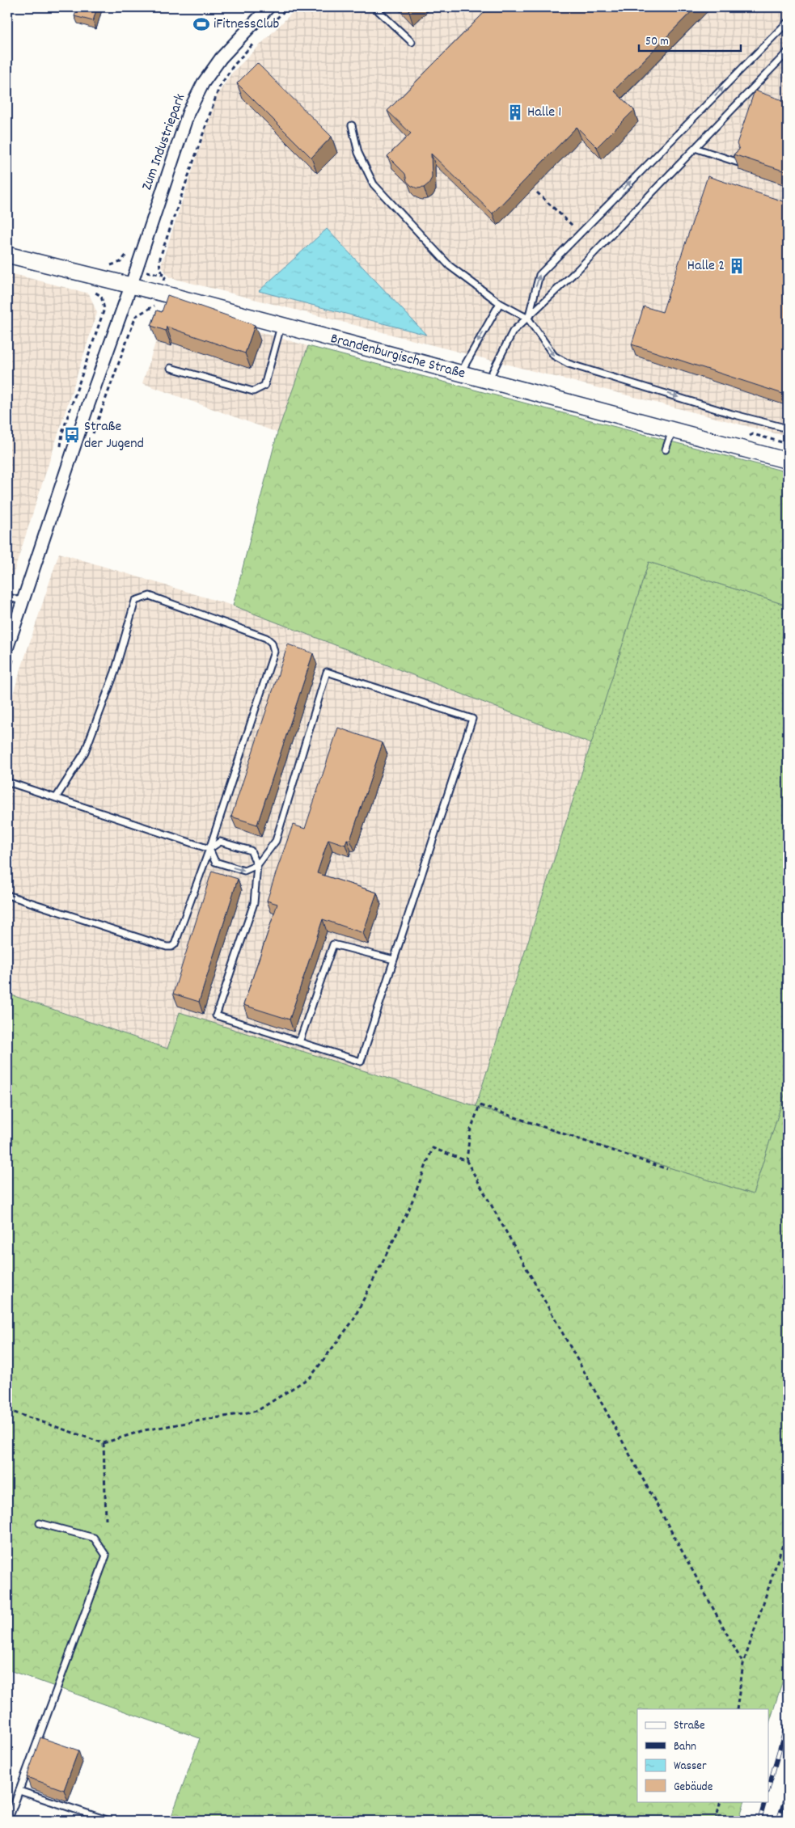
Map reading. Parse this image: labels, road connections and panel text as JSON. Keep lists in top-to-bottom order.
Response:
{
  "streets": {
    "street": ["Zum Industriepark", "Brandenburgische Straße"]
  },
  "crossings": [
    ["Zum Industriepark", "Brandenburgische Straße"]
  ],
  "places": {
    "sports": ["iFitnessClub"],
    "building": ["Halle 1", "Halle 2"],
    "bus stop": ["Straße der Jugend"]
  },
  "legend": [
    "Straße",
    "Bahn",
    "Wasser",
    "Gebäude"
  ],
  "scale_bar": "50 m"
}
